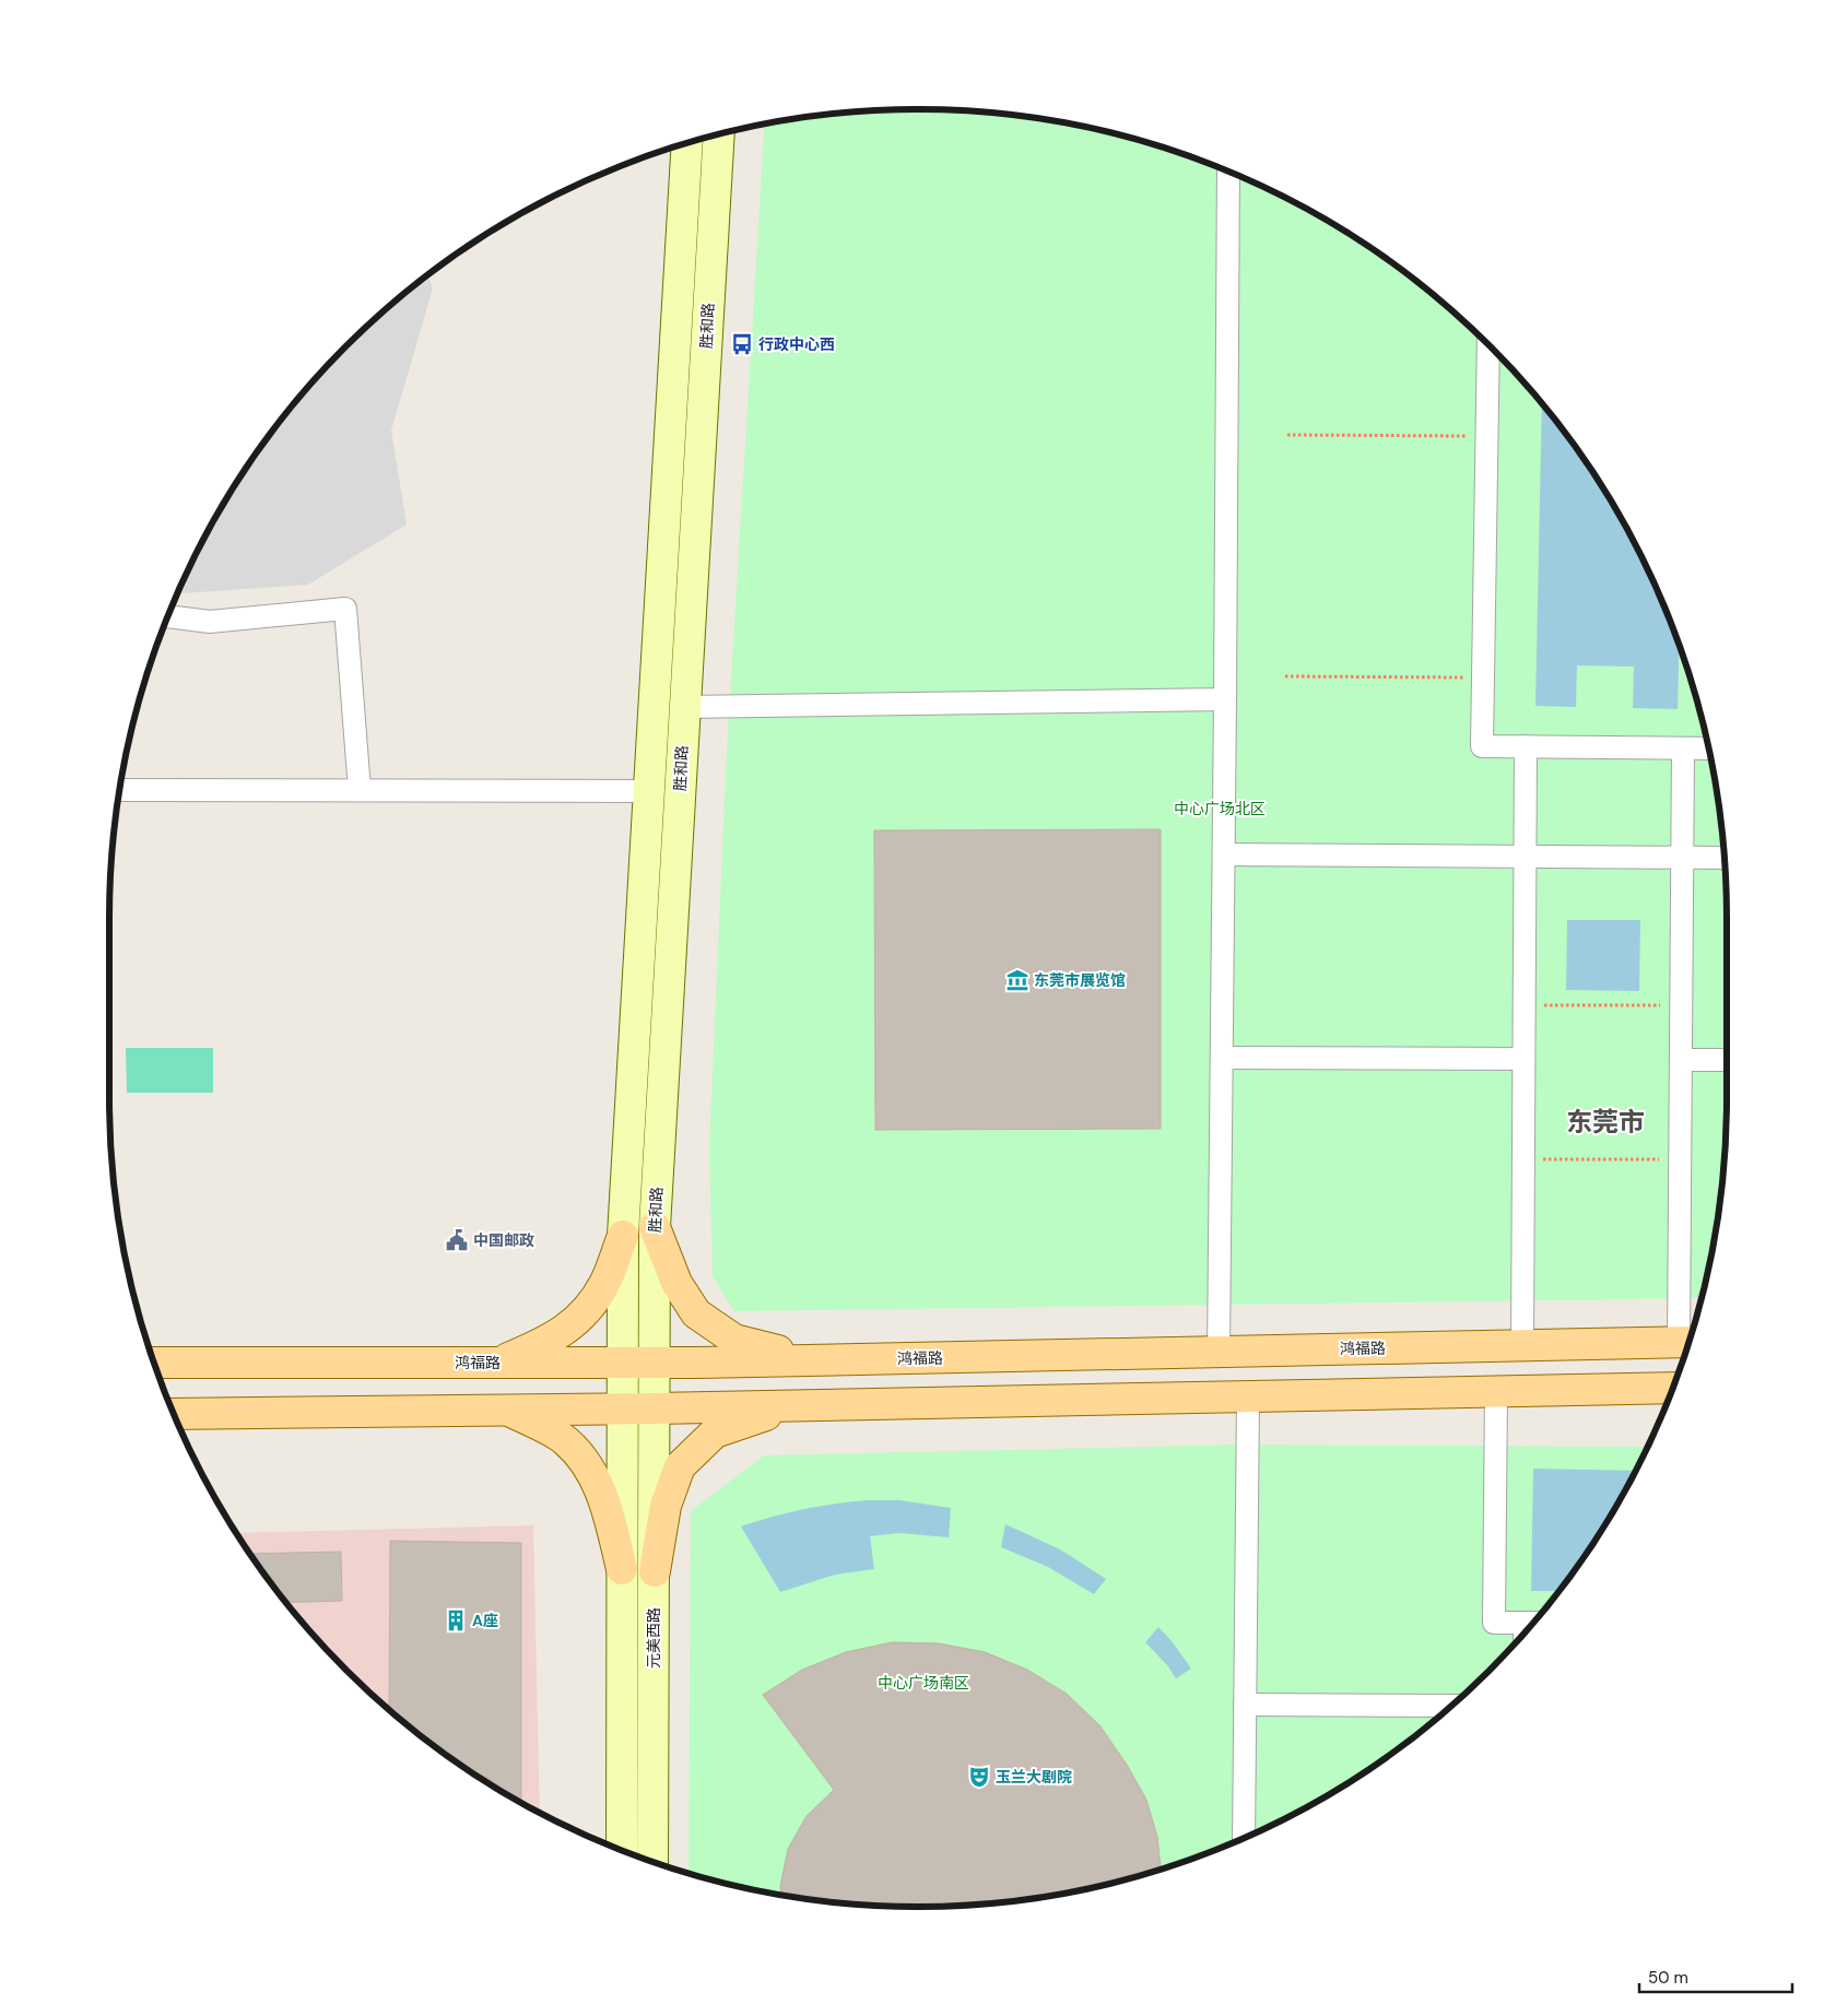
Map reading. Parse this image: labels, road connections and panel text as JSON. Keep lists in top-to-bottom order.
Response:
{
  "streets": {
    "main road": ["胜和路", "鸿福路", "元美西路"]
  },
  "crossings": [
    ["胜和路", "鸿福路"],
    ["胜和路", "元美西路"]
  ],
  "districts": ["东莞市"],
  "parks": ["中心广场北区", "中心广场南区"],
  "places": {
    "bus stop": ["行政中心西"],
    "museum": ["东莞市展览馆"],
    "public building": ["中国邮政"],
    "building": ["A座"],
    "theatre": ["玉兰大剧院"]
  },
  "scale_bar": "50 m"
}
